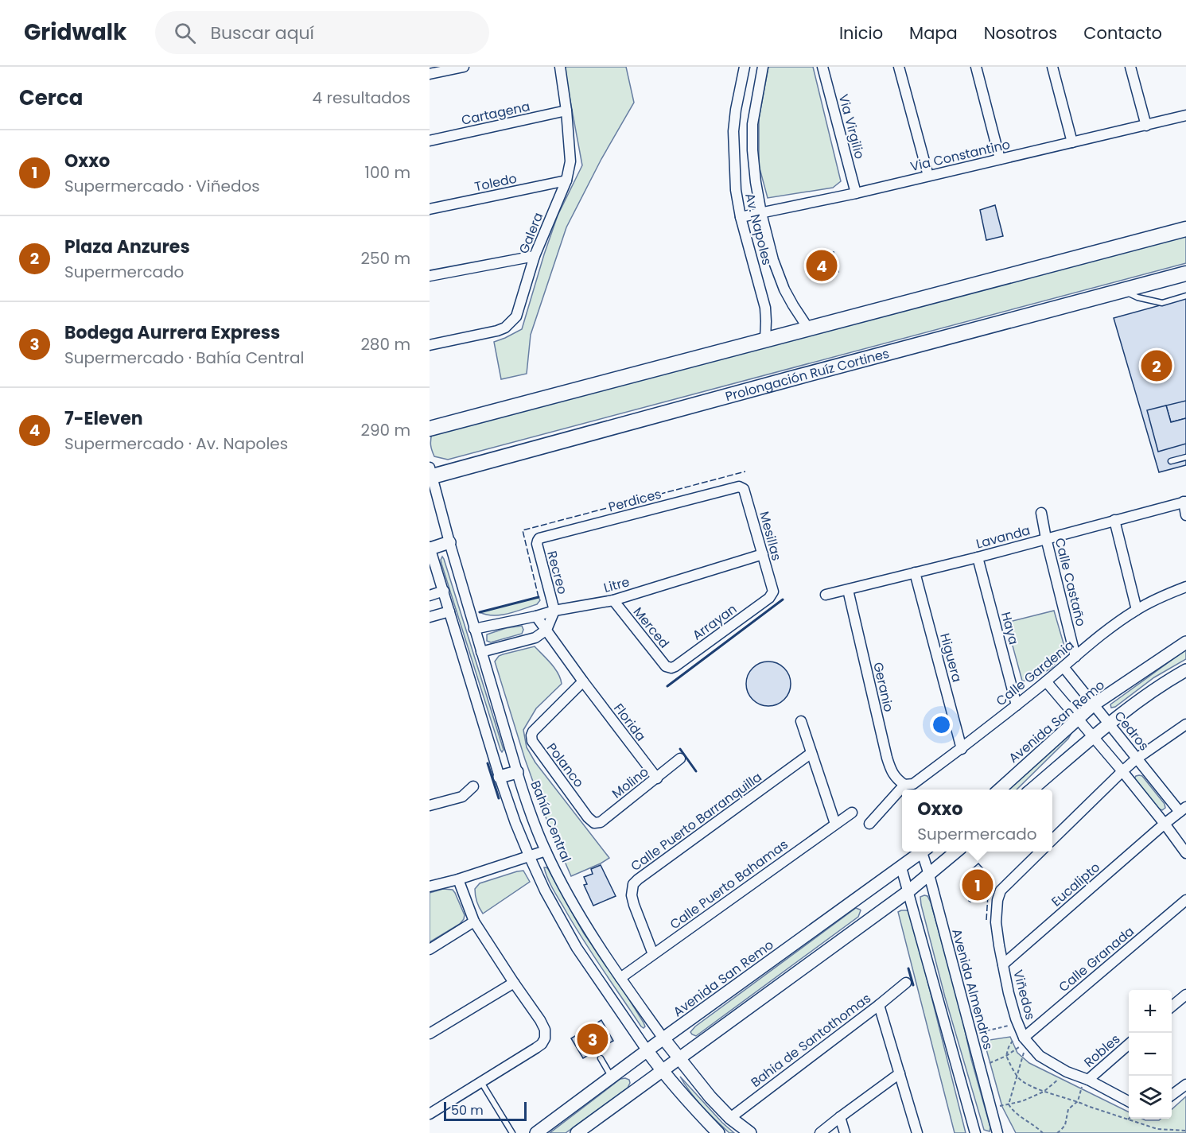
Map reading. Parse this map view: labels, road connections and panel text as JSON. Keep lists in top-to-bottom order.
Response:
{
  "streets": {
    "main road": ["Prolongación Ruíz Cortines"],
    "street": [
      "Cartagena",
      "Via Virgilio",
      "Via Constantino",
      "Toledo",
      "Av. Napoles",
      "Galera",
      "Perdices",
      "Mesillas",
      "Lavanda",
      "Recreo",
      "Calle Castaño",
      "Litre",
      "Arrayan",
      "Merced",
      "Haya",
      "Higuera",
      "Calle Gardenia",
      "Geranio",
      "Avenida San Remo",
      "Florida",
      "Cedros",
      "Polanco",
      "Molino",
      "Bahía Central",
      "Calle Puerto Barranquilla",
      "Calle Puerto Bahamas",
      "Eucalipto",
      "Calle Granada",
      "Avenida Almendros",
      "Viñedos",
      "Bahia de Santothomas",
      "Robles"
    ]
  },
  "crossings": [
    ["Cartagena", "Galera"],
    ["Via Virgilio", "Via Constantino"],
    ["Via Constantino", "Av. Napoles"],
    ["Toledo", "Galera"],
    ["Prolongación Ruíz Cortines", "Bahía Central"],
    ["Perdices", "Mesillas"],
    ["Perdices", "Recreo"],
    ["Mesillas", "Litre"],
    ["Mesillas", "Arrayan"],
    ["Lavanda", "Calle Castaño"],
    ["Lavanda", "Haya"],
    ["Lavanda", "Higuera"],
    ["Lavanda", "Geranio"],
    ["Recreo", "Litre"],
    ["Calle Castaño", "Calle Gardenia"],
    ["Litre", "Merced"],
    ["Litre", "Florida"],
    ["Litre", "Bahía Central"],
    ["Arrayan", "Merced"],
    ["Haya", "Calle Gardenia"],
    ["Higuera", "Calle Gardenia"],
    ["Calle Gardenia", "Geranio"],
    ["Calle Gardenia", "Cedros"],
    ["Avenida San Remo", "Cedros"],
    ["Avenida San Remo", "Bahía Central"],
    ["Florida", "Polanco"],
    ["Florida", "Molino"],
    ["Cedros", "Eucalipto"],
    ["Polanco", "Molino"],
    ["Bahía Central", "Calle Puerto Bahamas"],
    ["Bahía Central", "Bahia de Santothomas"],
    ["Calle Puerto Barranquilla", "Calle Puerto Bahamas"],
    ["Eucalipto", "Viñedos"],
    ["Calle Granada", "Viñedos"],
    ["Viñedos", "Robles"]
  ],
  "scale_bar": "50 m",
  "page": {
    "header": "Gridwalk",
    "search": "Buscar aquí",
    "nav": [
      "Inicio",
      "Mapa",
      "Nosotros",
      "Contacto"
    ],
    "heading": ["Cerca", "4 resultados"],
    "list": [
      {
        "mark": "1",
        "name": "Oxxo",
        "note": "Supermercado · Viñedos",
        "value": "100 m"
      },
      {
        "mark": "2",
        "name": "Plaza Anzures",
        "note": "Supermercado",
        "value": "250 m"
      },
      {
        "mark": "3",
        "name": "Bodega Aurrera Express",
        "note": "Supermercado · Bahía Central",
        "value": "280 m"
      },
      {
        "mark": "4",
        "name": "7-Eleven",
        "note": "Supermercado · Av. Napoles",
        "value": "290 m"
      }
    ],
    "pins": [
      "4",
      "2",
      "1",
      "3"
    ],
    "popup": ["Oxxo", "Supermercado"],
    "map_buttons": ["+", "−"],
    "scale": "50 m"
  }
}
